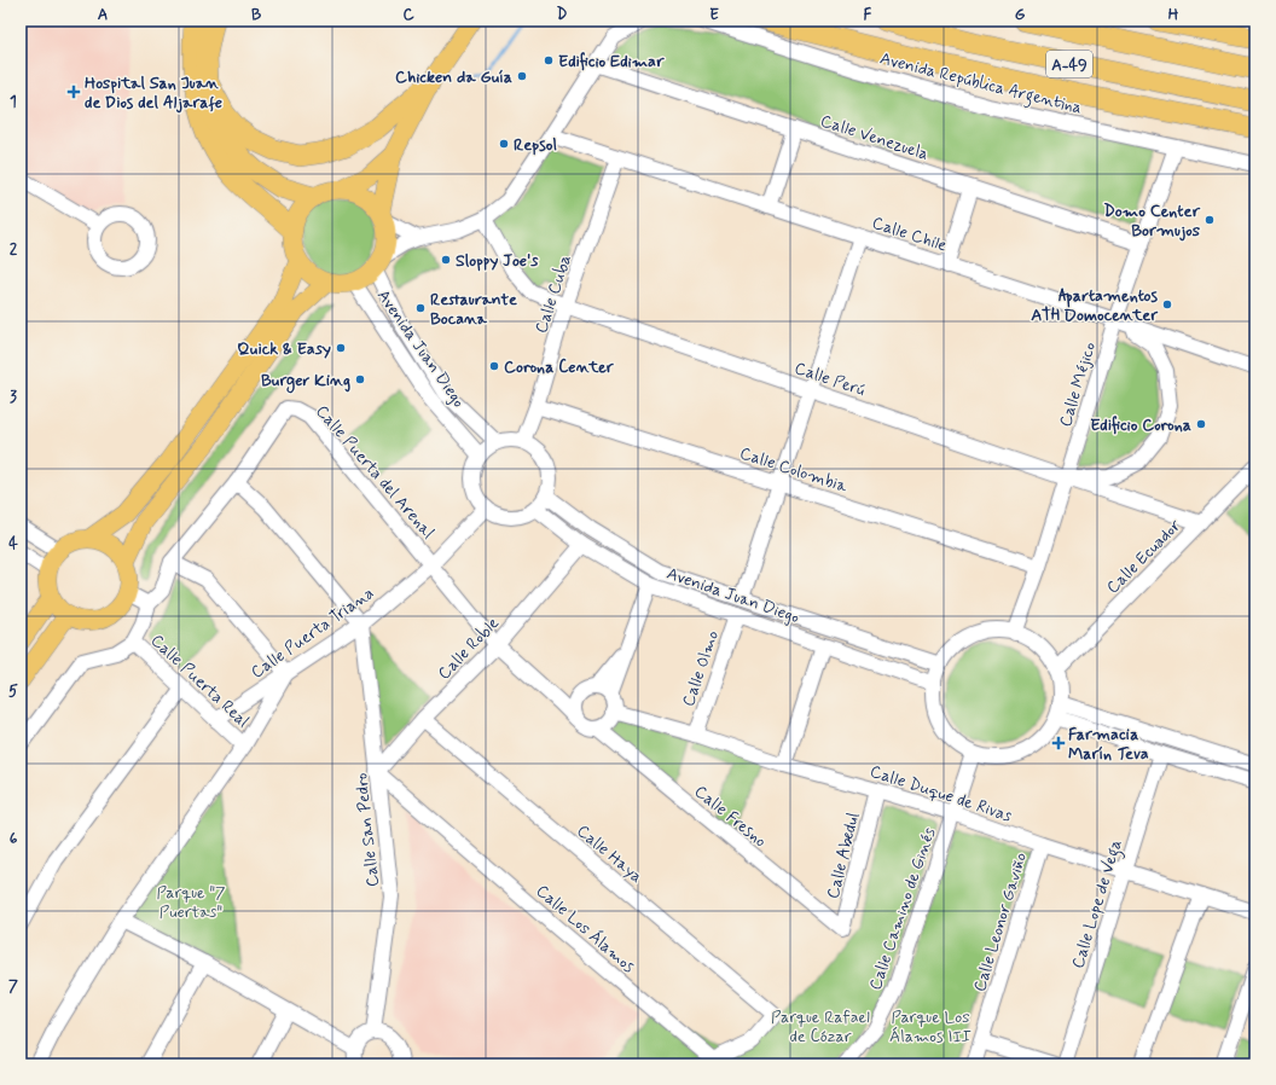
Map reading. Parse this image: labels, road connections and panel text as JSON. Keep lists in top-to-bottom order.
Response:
{
  "streets": {
    "highway": ["A-49"],
    "street": [
      "Avenida República Argentina",
      "Calle Venezuela",
      "Calle Chile",
      "Calle Cuba",
      "Avenida Juan Diego",
      "Calle Perú",
      "Calle Méjico",
      "Calle Colombia",
      "Calle Puerta del Arenal",
      "Calle Ecuador",
      "Calle Puerta Triana",
      "Calle Roble",
      "Calle Olmo",
      "Calle Puerta Real",
      "Calle Duque de Rivas",
      "Calle Fresno",
      "Calle San Pedro",
      "Calle Haya",
      "Calle Abedul",
      "Calle Lope de Vega",
      "Calle Camino de Ginés",
      "Calle Leonor Gaviño",
      "Calle Los Álamos"
    ]
  },
  "crossings": [
    ["Avenida República Argentina", "Calle Méjico"],
    ["Calle Venezuela", "Calle Méjico"],
    ["Calle Chile", "Calle Cuba"],
    ["Calle Chile", "Calle Méjico"],
    ["Calle Cuba", "Avenida Juan Diego"],
    ["Calle Cuba", "Calle Perú"],
    ["Calle Cuba", "Calle Colombia"],
    ["Calle Cuba", "Calle Puerta Triana"],
    ["Avenida Juan Diego", "Calle Méjico"],
    ["Avenida Juan Diego", "Calle Ecuador"],
    ["Avenida Juan Diego", "Calle Puerta Triana"],
    ["Avenida Juan Diego", "Calle Roble"],
    ["Avenida Juan Diego", "Calle Olmo"],
    ["Avenida Juan Diego", "Calle Camino de Ginés"],
    ["Calle Perú", "Calle Méjico"],
    ["Calle Perú", "Calle Ecuador"],
    ["Calle Méjico", "Calle Colombia"],
    ["Calle Méjico", "Calle Ecuador"],
    ["Calle Méjico", "Calle Camino de Ginés"],
    ["Calle Puerta del Arenal", "Calle Puerta Triana"],
    ["Calle Ecuador", "Calle Camino de Ginés"],
    ["Calle Puerta Triana", "Calle Puerta Real"],
    ["Calle Puerta Triana", "Calle San Pedro"],
    ["Calle Roble", "Calle San Pedro"],
    ["Calle Roble", "Calle Haya"],
    ["Calle Roble", "Calle Los Álamos"],
    ["Calle Olmo", "Calle Duque de Rivas"],
    ["Calle Duque de Rivas", "Calle Fresno"],
    ["Calle Duque de Rivas", "Calle Abedul"],
    ["Calle Duque de Rivas", "Calle Lope de Vega"],
    ["Calle Duque de Rivas", "Calle Camino de Ginés"],
    ["Calle Duque de Rivas", "Calle Leonor Gaviño"],
    ["Calle Fresno", "Calle Abedul"],
    ["Calle San Pedro", "Calle Los Álamos"],
    ["Calle Haya", "Calle Los Álamos"]
  ],
  "parks": ["Parque \"7 Puertas\"", "Parque Rafael de Cózar", "Parque Los Álamos III"],
  "places": {
    "other": [
      "Edificio Edimar",
      "Chicken da Guía",
      "Repsol",
      "Domo Center Bormujos",
      "Sloppy Joe's",
      "Apartamentos ATH Domocenter",
      "Restaurante Bocana",
      "Quick & Easy",
      "Corona Center",
      "Burger King",
      "Edificio Corona"
    ],
    "health": ["Hospital San Juan de Dios del Aljarafe", "Farmacia Marín Teva"]
  },
  "grid": {
    "columns": [
      "A",
      "B",
      "C",
      "D",
      "E",
      "F",
      "G",
      "H"
    ],
    "rows": [
      "1",
      "2",
      "3",
      "4",
      "5",
      "6",
      "7"
    ]
  }
}
